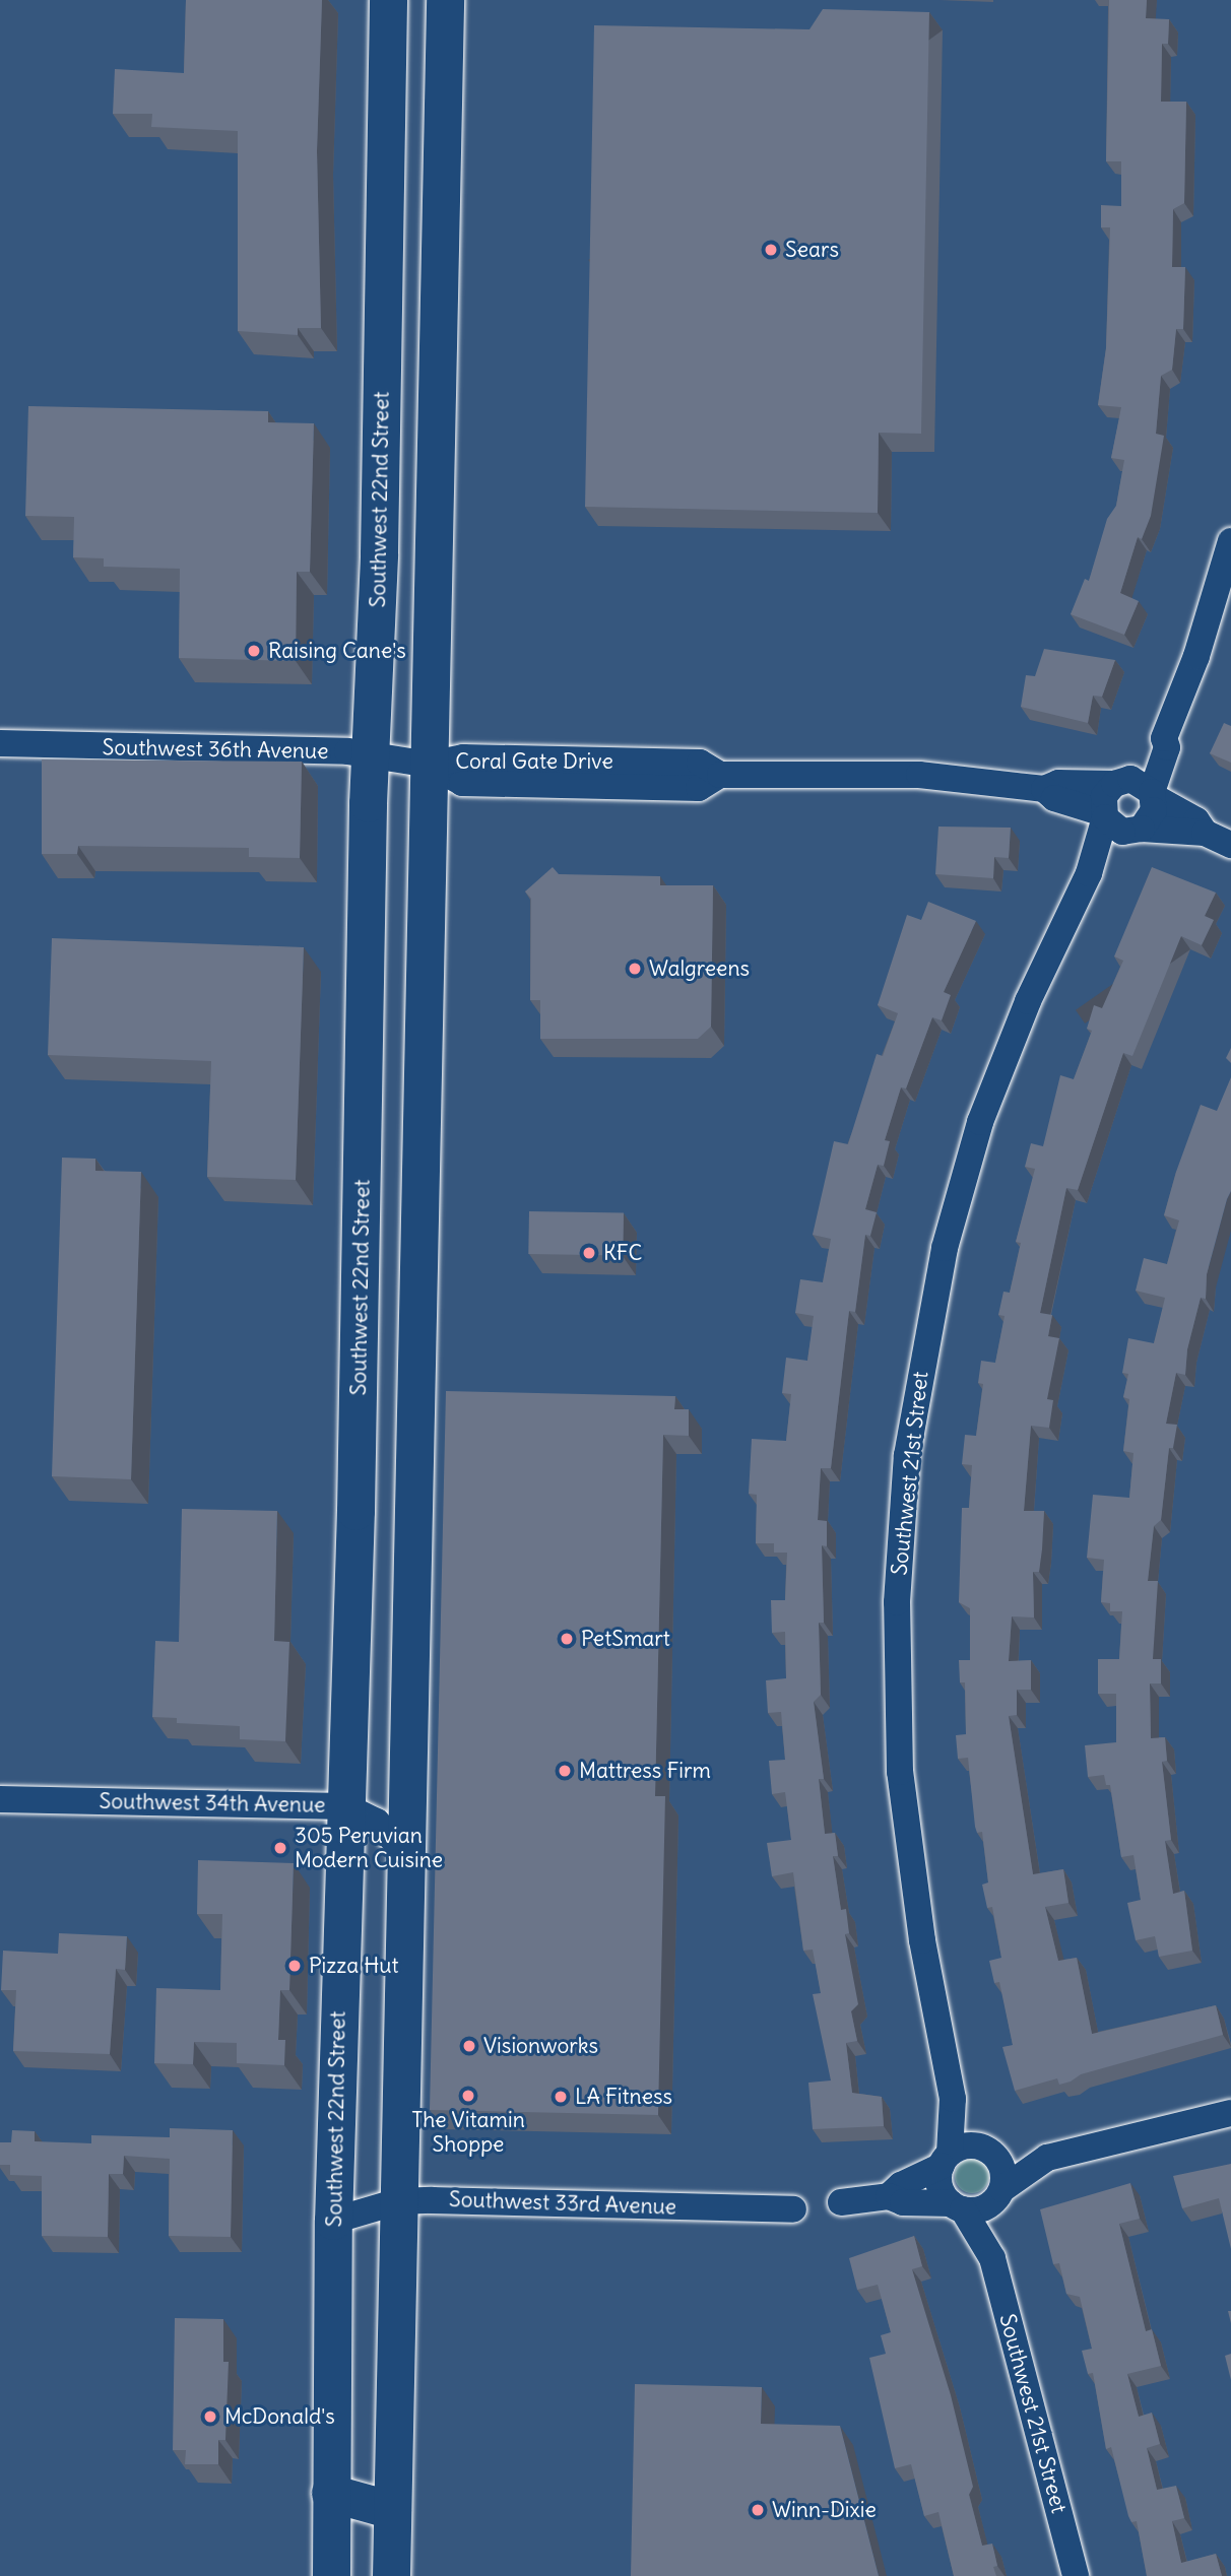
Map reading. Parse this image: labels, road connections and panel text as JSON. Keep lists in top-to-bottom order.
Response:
{
  "streets": {
    "main road": ["Southwest 22nd Street"],
    "street": [
      "Southwest 36th Avenue",
      "Coral Gate Drive",
      "Southwest 21st Street",
      "Southwest 34th Avenue",
      "Southwest 33rd Avenue"
    ]
  },
  "crossings": [
    ["Southwest 22nd Street", "Southwest 36th Avenue"],
    ["Southwest 22nd Street", "Southwest 34th Avenue"],
    ["Southwest 22nd Street", "Southwest 33rd Avenue"],
    ["Southwest 36th Avenue", "Coral Gate Drive"],
    ["Coral Gate Drive", "Southwest 21st Street"]
  ],
  "places": [
    "Sears",
    "Raising Cane's",
    "Walgreens",
    "KFC",
    "PetSmart",
    "Mattress Firm",
    "305 Peruvian Modern Cuisine",
    "Pizza Hut",
    "Visionworks",
    "The Vitamin Shoppe",
    "LA Fitness",
    "McDonald's",
    "Winn-Dixie"
  ]
}
